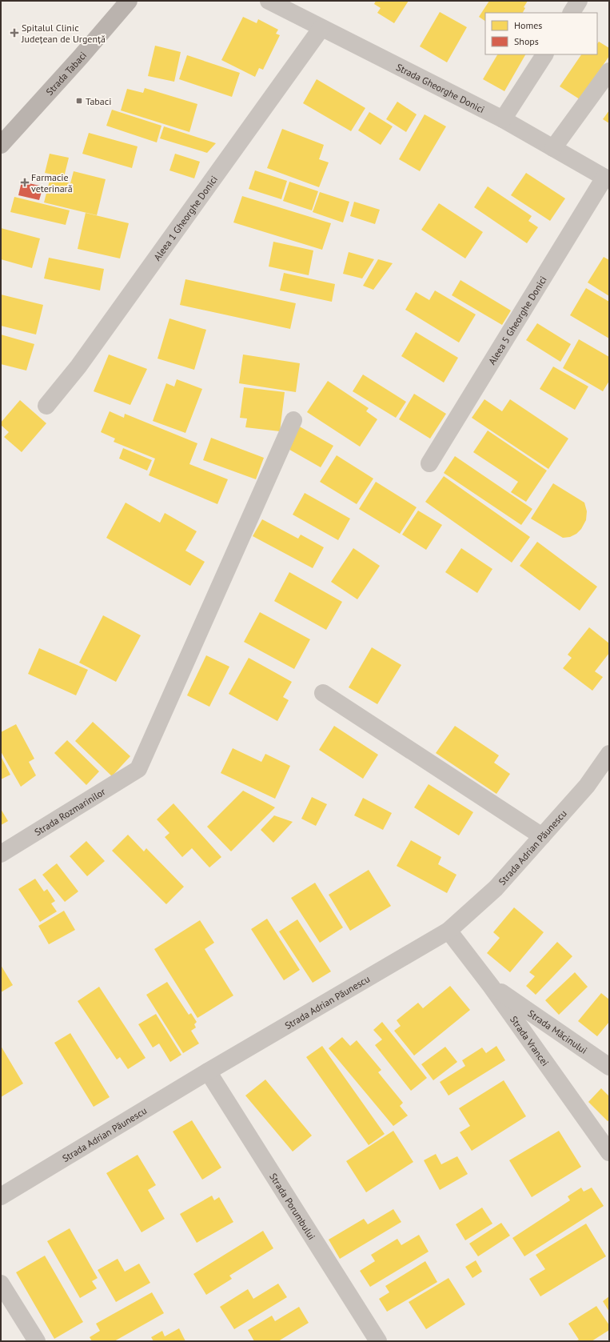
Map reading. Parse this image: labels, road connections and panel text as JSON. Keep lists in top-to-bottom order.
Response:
{
  "streets": {
    "main road": ["Strada Tabaci"],
    "street": [
      "Strada Gheorghe Donici",
      "Aleea 1 Gheorghe Donici",
      "Aleea 5 Gheorghe Donici",
      "Strada Rozmarinilor",
      "Strada Adrian Păunescu",
      "Strada Măcinului",
      "Strada Vrancei",
      "Strada Porumbului"
    ]
  },
  "crossings": [
    ["Strada Gheorghe Donici", "Aleea 1 Gheorghe Donici"],
    ["Strada Gheorghe Donici", "Aleea 5 Gheorghe Donici"],
    ["Strada Adrian Păunescu", "Strada Vrancei"],
    ["Strada Adrian Păunescu", "Strada Porumbului"],
    ["Strada Măcinului", "Strada Vrancei"]
  ],
  "places": {
    "health": ["Spitalul Clinic Județean de Urgență", "Farmacie veterinară"],
    "transit": ["Tabaci"]
  },
  "legend": ["Homes", "Shops"]
}
